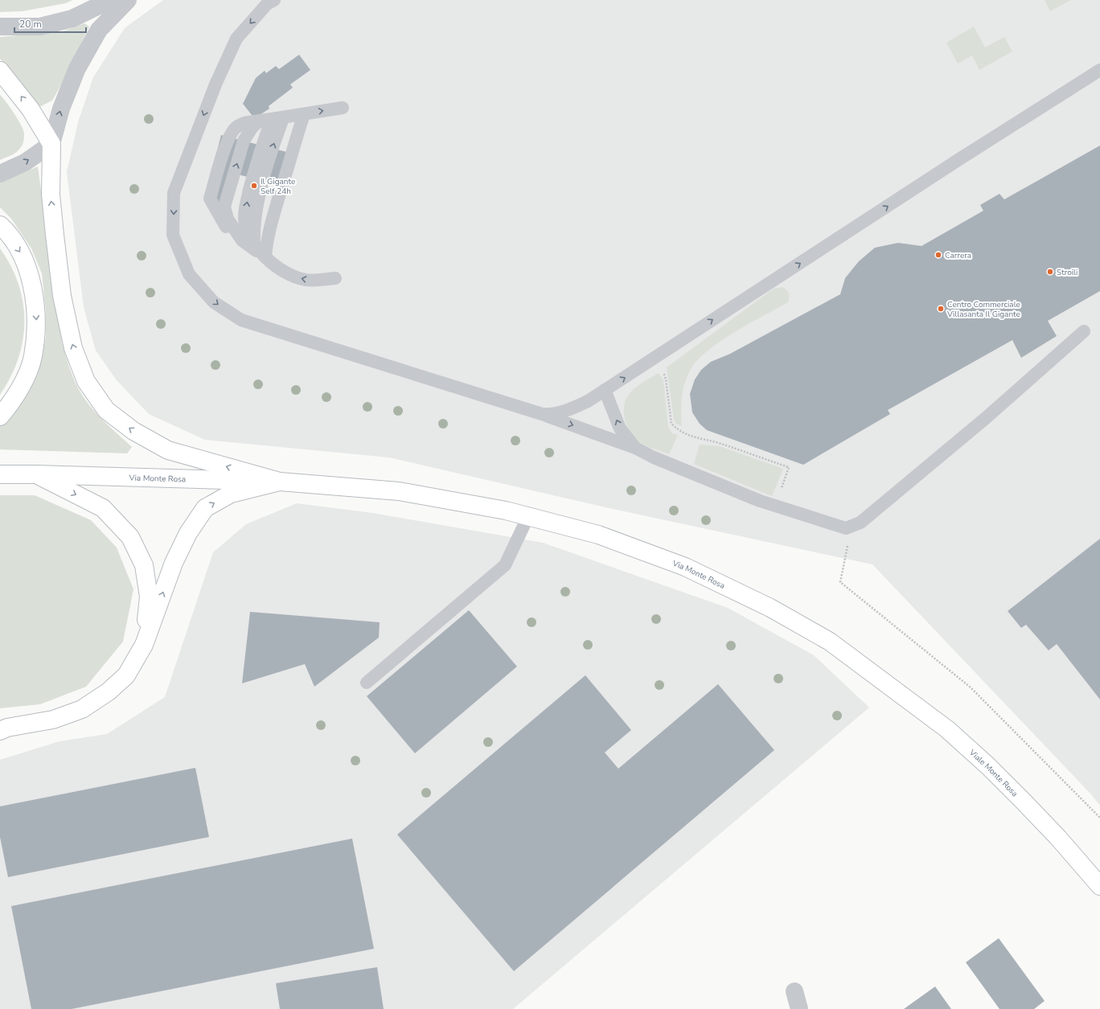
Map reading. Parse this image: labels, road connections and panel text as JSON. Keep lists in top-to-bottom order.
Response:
{
  "streets": {
    "main road": ["Via Monte Rosa", "Viale Monte Rosa"]
  },
  "crossings": [
    ["Via Monte Rosa", "Viale Monte Rosa"]
  ],
  "places": [
    "Il Gigante Self 24h",
    "Carrera",
    "Stroili",
    "Centro Commerciale Villasanta Il Gigante"
  ],
  "scale_bar": "20 m"
}
